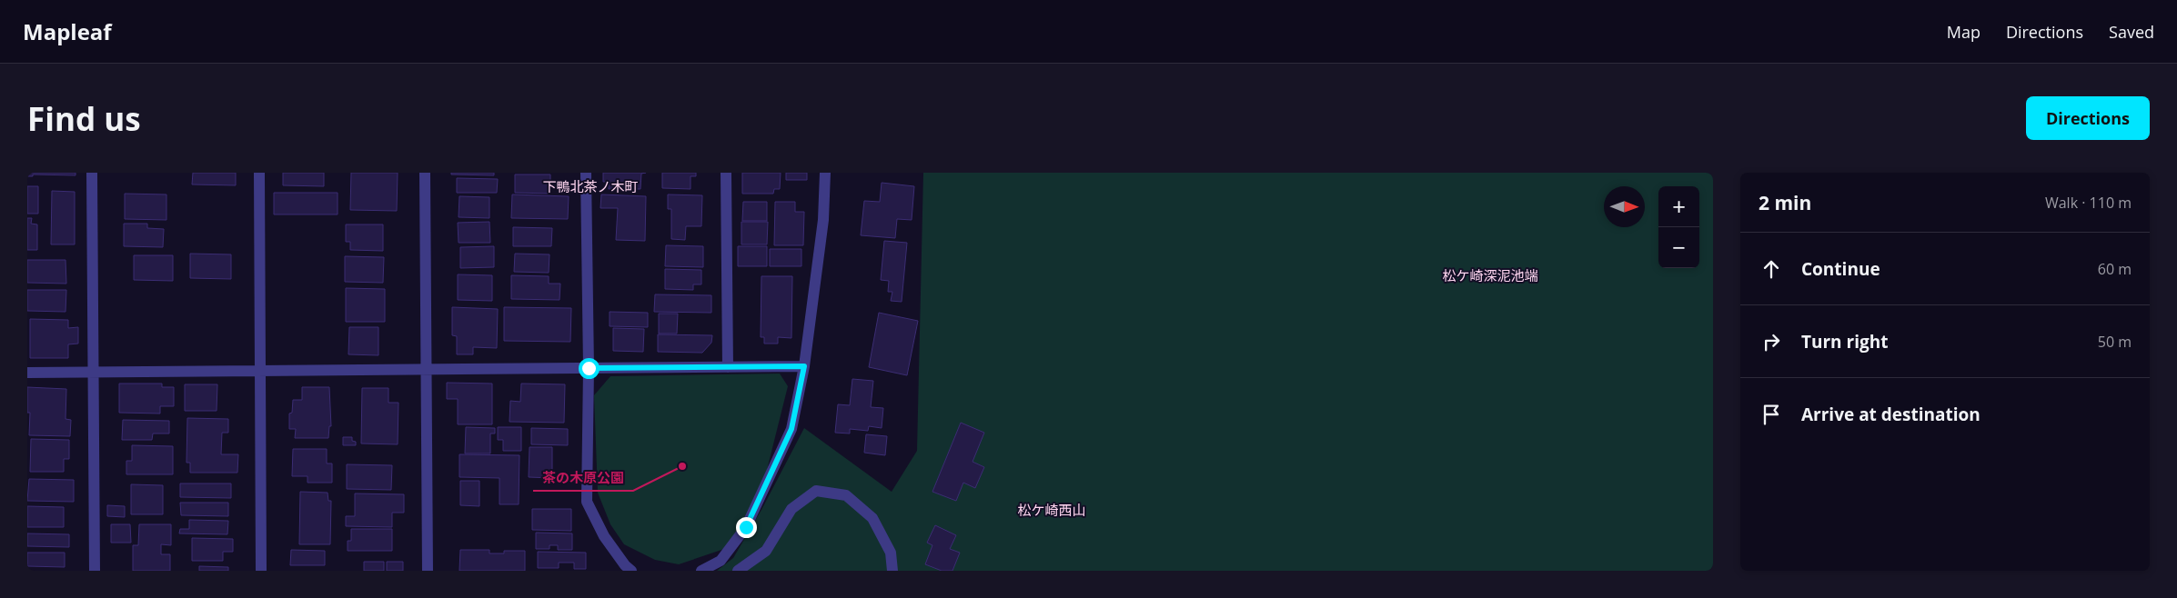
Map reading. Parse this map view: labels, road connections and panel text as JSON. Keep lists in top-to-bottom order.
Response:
{
  "districts": ["下鴨北茶ノ木町", "松ケ崎深泥池端", "松ケ崎西山"],
  "places": ["茶の木原公園"],
  "north": "right",
  "page": {
    "header": "Mapleaf",
    "nav": ["Map", "Directions", "Saved"],
    "buttons": "Directions",
    "title": "Find us",
    "heading": ["2 min", "Walk · 110 m"],
    "map_buttons": ["+", "−"],
    "list": [
      ["Continue", "60 m"],
      ["Turn right", "50 m"],
      "Arrive at destination"
    ]
  }
}
